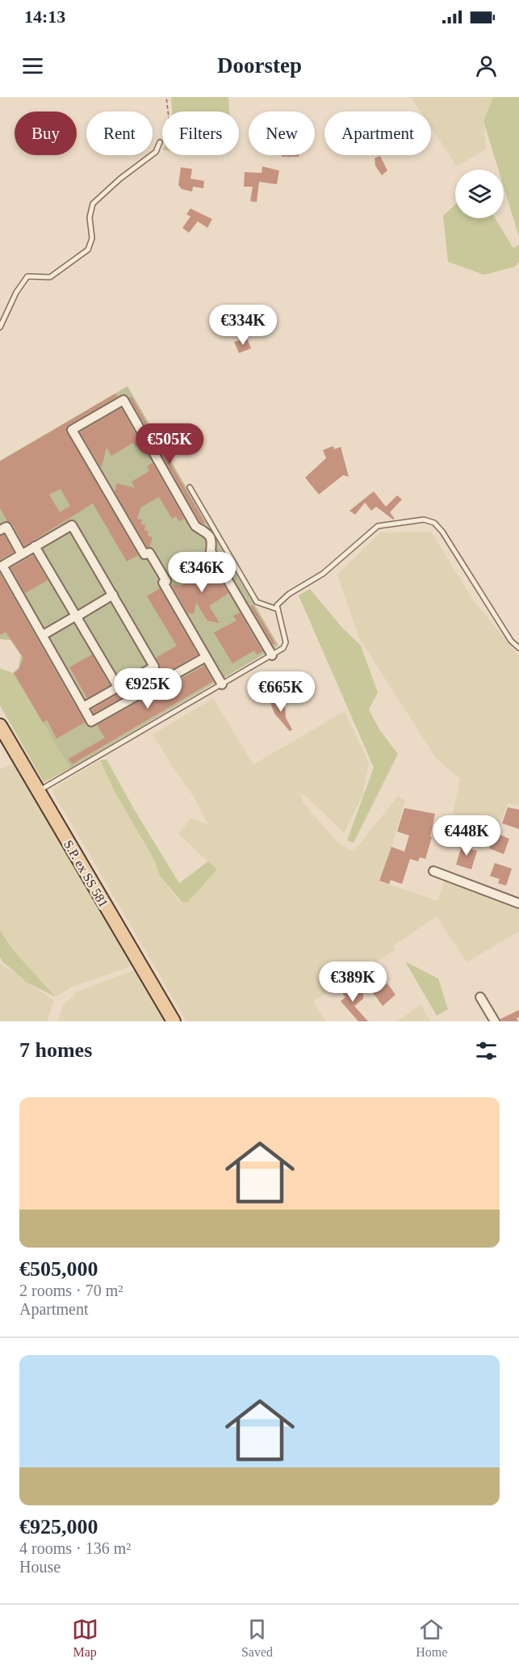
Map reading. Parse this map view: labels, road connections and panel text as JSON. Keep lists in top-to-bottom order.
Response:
{
  "streets": {
    "main road": ["S.P. ex SS 581"]
  },
  "page": {
    "status": "14:13",
    "header": "Doorstep",
    "chip": [
      "Buy",
      "Rent",
      "Filters",
      "New",
      "Apartment"
    ],
    "price": [
      "€334K",
      "€505K",
      "€346K",
      "€925K",
      "€665K",
      "€448K",
      "€389K"
    ],
    "heading": "7 homes",
    "list": [
      {
        "name": "€505,000",
        "note": "2 rooms · 70 m² · Apartment"
      },
      {
        "name": "€925,000",
        "note": "4 rooms · 136 m² · House"
      }
    ],
    "tabs": ["Map", "Saved", "Home"]
  }
}
